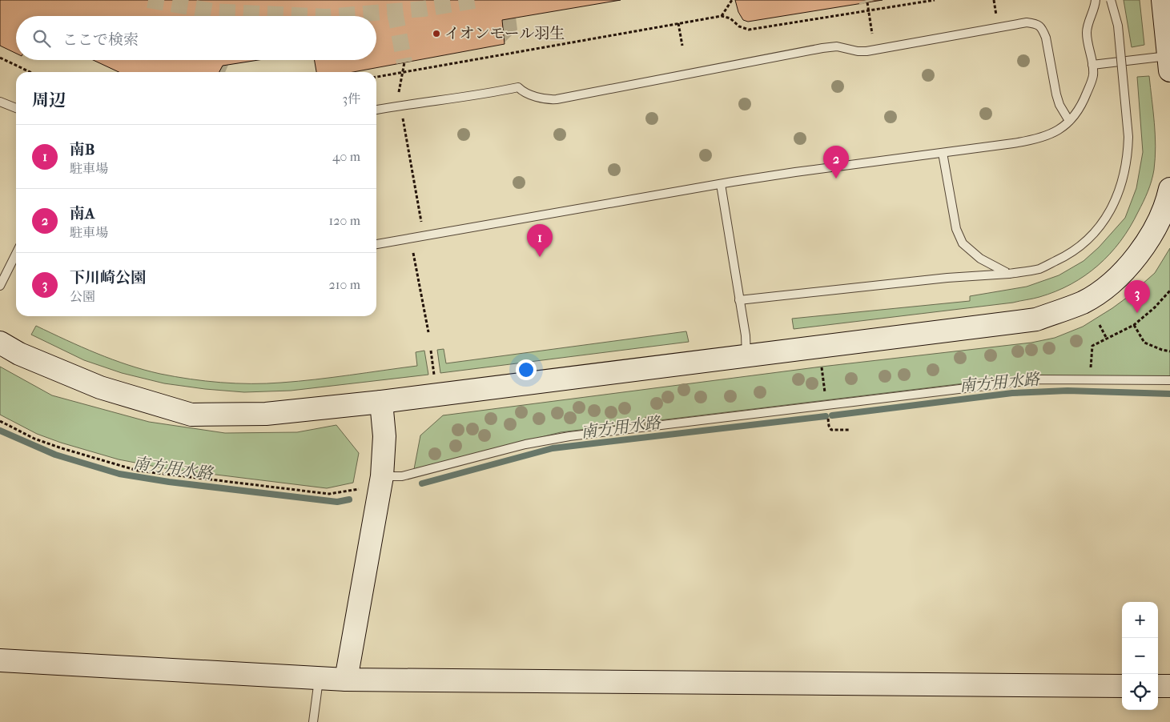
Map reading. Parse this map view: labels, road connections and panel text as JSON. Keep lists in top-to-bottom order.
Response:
{
  "water": ["南方用水路"],
  "places": ["イオンモール羽生"],
  "page": {
    "search": "ここで検索",
    "heading": ["周辺", "3件"],
    "list": [
      {
        "mark": "1",
        "name": "南B",
        "note": "駐車場",
        "value": "40 m"
      },
      {
        "mark": "2",
        "name": "南A",
        "note": "駐車場",
        "value": "120 m"
      },
      {
        "mark": "3",
        "name": "下川崎公園",
        "note": "公園",
        "value": "210 m"
      }
    ],
    "pins": ["2", "1", "3"],
    "map_buttons": ["+", "−"]
  }
}
